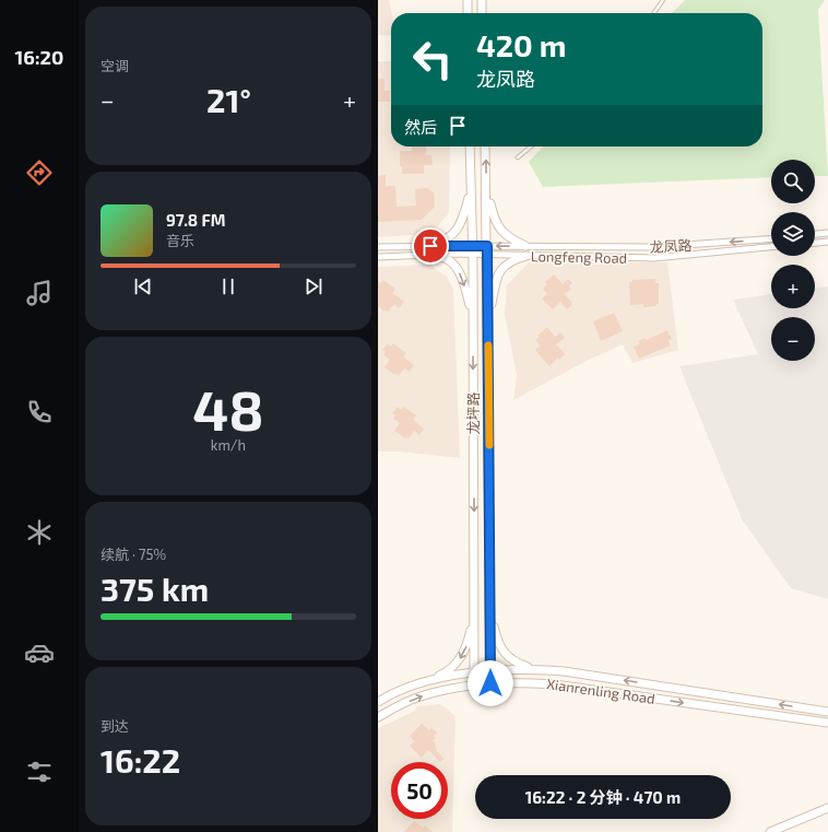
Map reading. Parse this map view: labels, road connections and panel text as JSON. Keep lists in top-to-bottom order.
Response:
{
  "streets": {
    "main road": ["龙坪路", "Xianrenling Road"],
    "street": ["龙凤路", "Longfeng Road"]
  },
  "crossings": [
    ["龙凤路", "龙坪路"],
    ["Longfeng Road", "龙坪路"],
    ["龙坪路", "Xianrenling Road"]
  ],
  "one_way": ["龙凤路"],
  "page": {
    "tabs": "16:20",
    "tile": [
      "空调",
      ["48", "km/h"],
      ["续航 · 75%", "375 km"],
      ["到达", "16:22"]
    ],
    "turn": ["420 m", "龙凤路"],
    "heat": ["−", "21°", "+"],
    "then": "然后",
    "map_buttons": ["+", "−"],
    "song": ["97.8 FM", "音乐"],
    "limit": "50",
    "trip": "16:22 · 2 分钟 · 470 m"
  }
}
